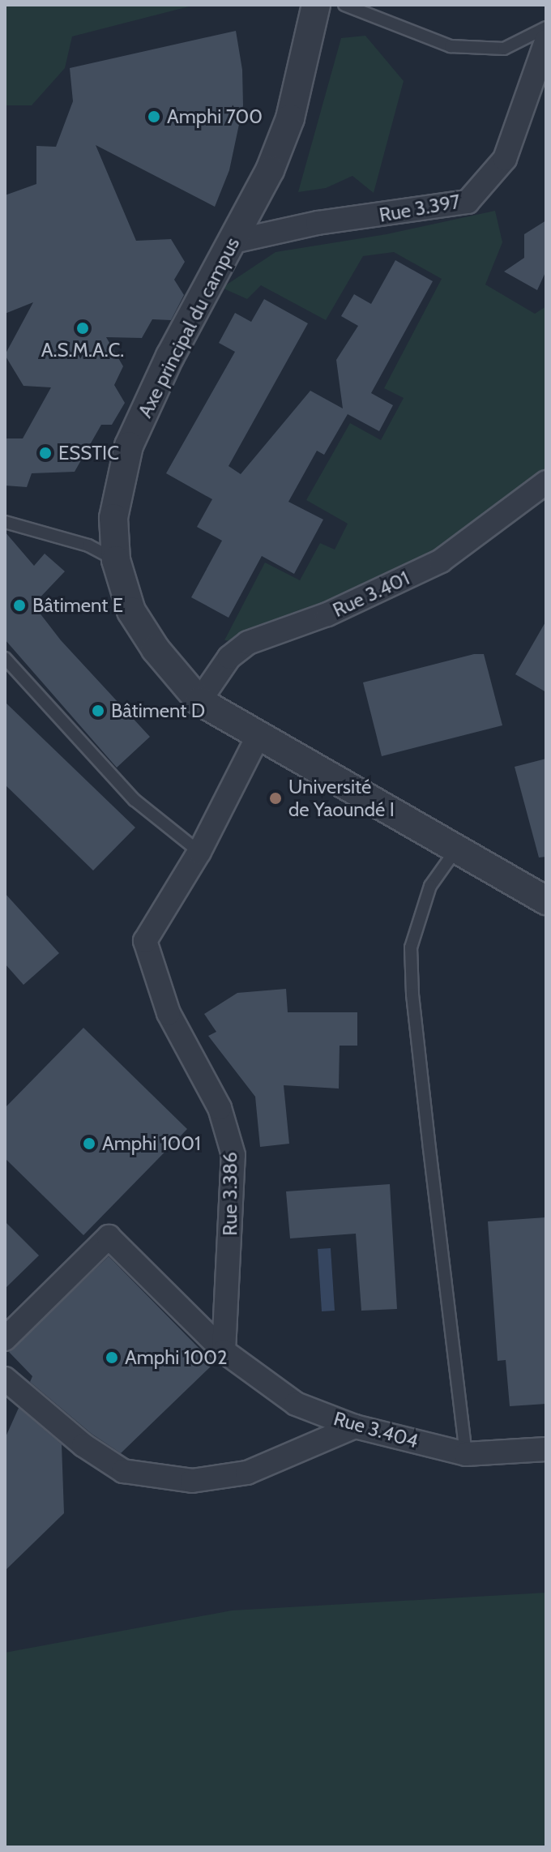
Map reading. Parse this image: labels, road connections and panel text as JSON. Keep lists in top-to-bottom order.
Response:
{
  "streets": {
    "street": [
      "Rue 3.397",
      "Axe principal du campus",
      "Rue 3.401",
      "Rue 3.386",
      "Rue 3.404"
    ]
  },
  "crossings": [
    ["Rue 3.397", "Axe principal du campus"],
    ["Axe principal du campus", "Rue 3.401"],
    ["Axe principal du campus", "Rue 3.386"],
    ["Rue 3.386", "Rue 3.404"]
  ],
  "places": [
    "Amphi 700",
    "A.S.M.A.C.",
    "ESSTIC",
    "Bâtiment E",
    "Bâtiment D",
    "Université de Yaoundé I",
    "Amphi 1001",
    "Amphi 1002"
  ]
}
